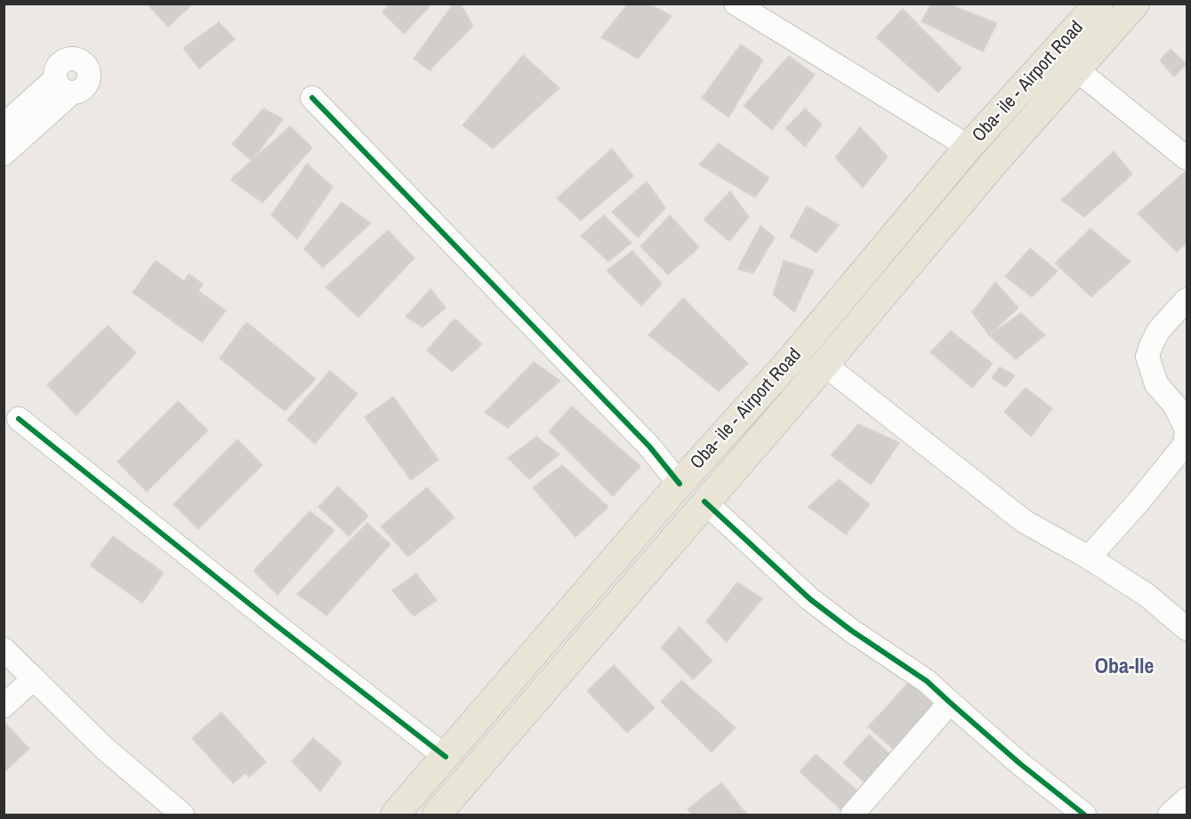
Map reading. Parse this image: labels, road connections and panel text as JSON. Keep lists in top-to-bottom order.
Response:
{
  "streets": {
    "main road": ["Oba- ile - Airport Road"]
  },
  "districts": ["Oba-Ile"]
}
